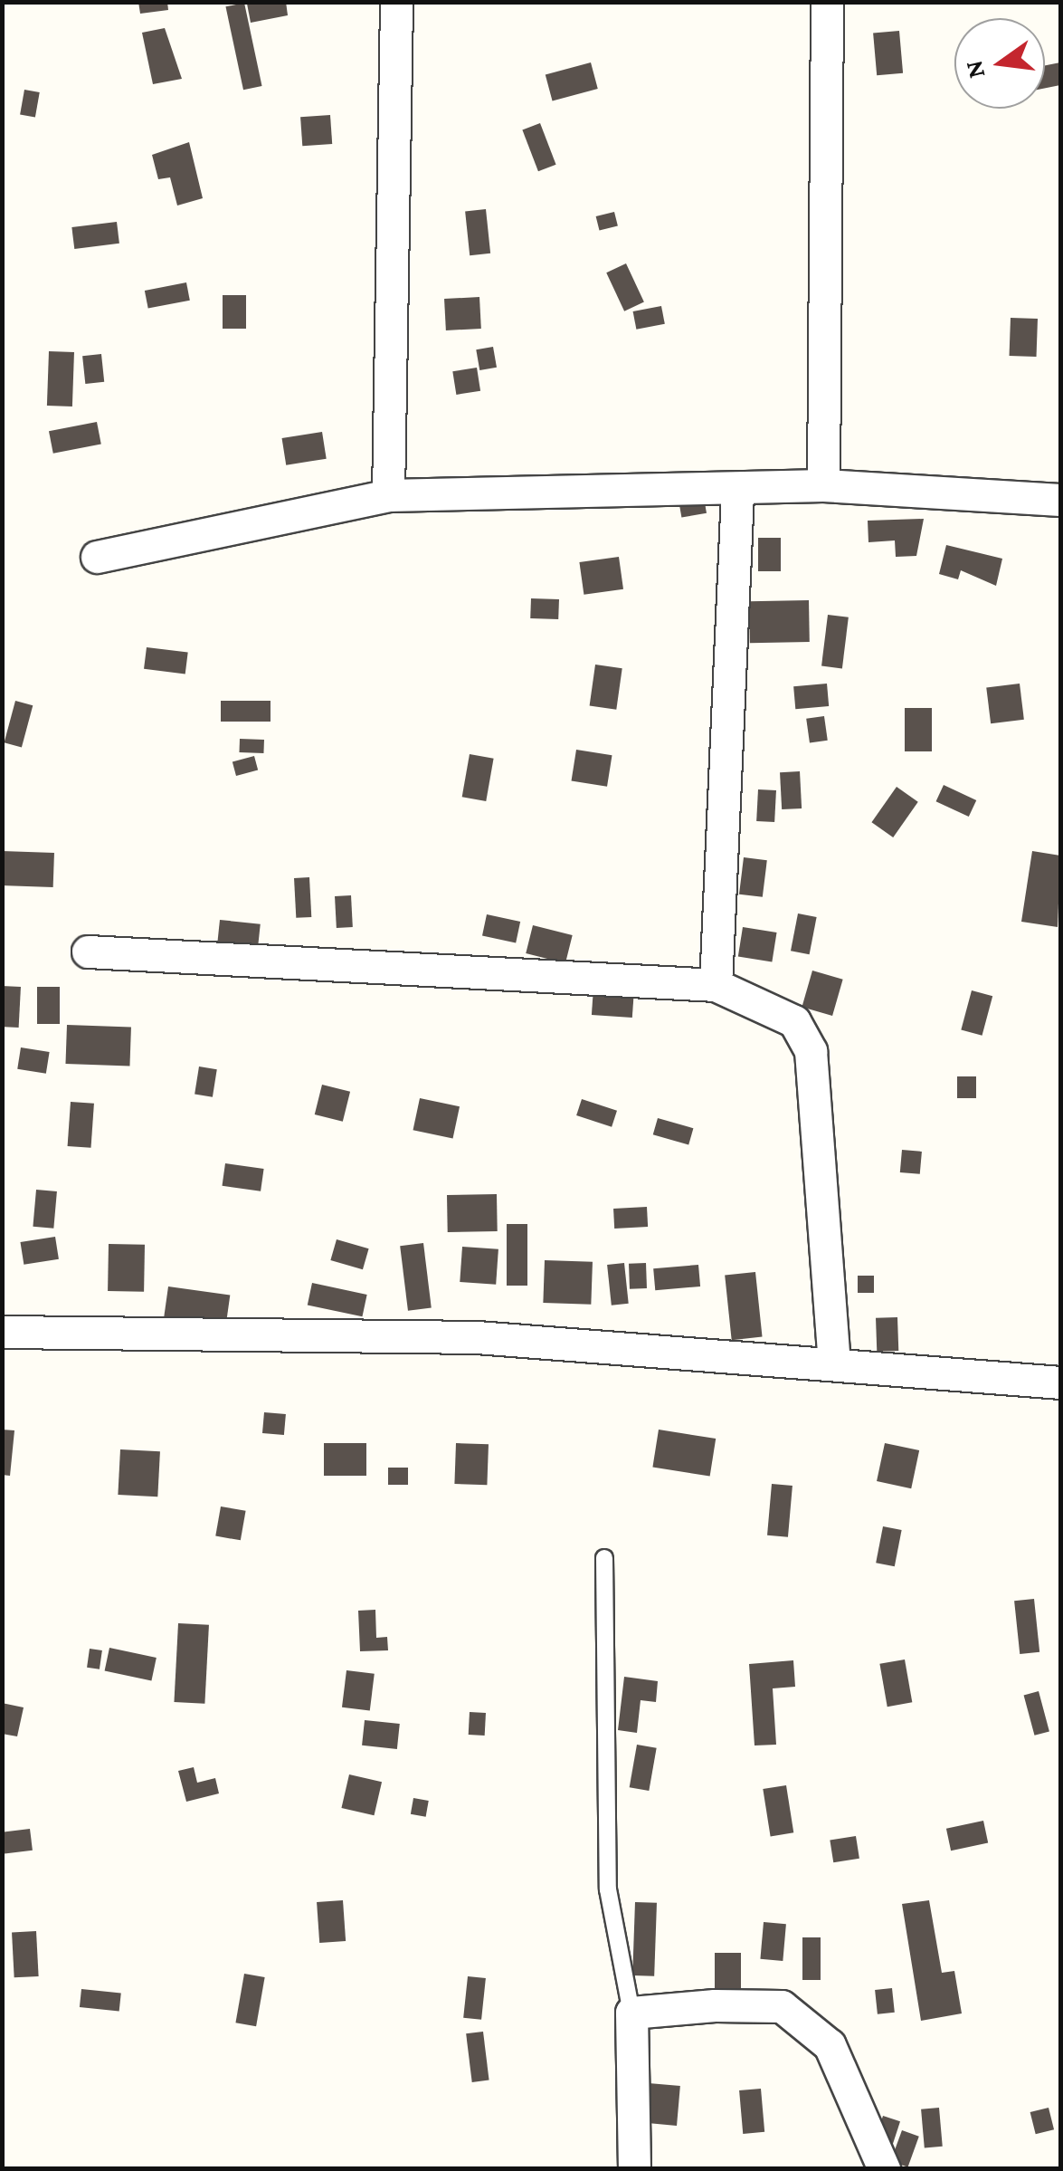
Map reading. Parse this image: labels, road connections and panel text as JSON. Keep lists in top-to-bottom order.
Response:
{
  "north": "left"
}
